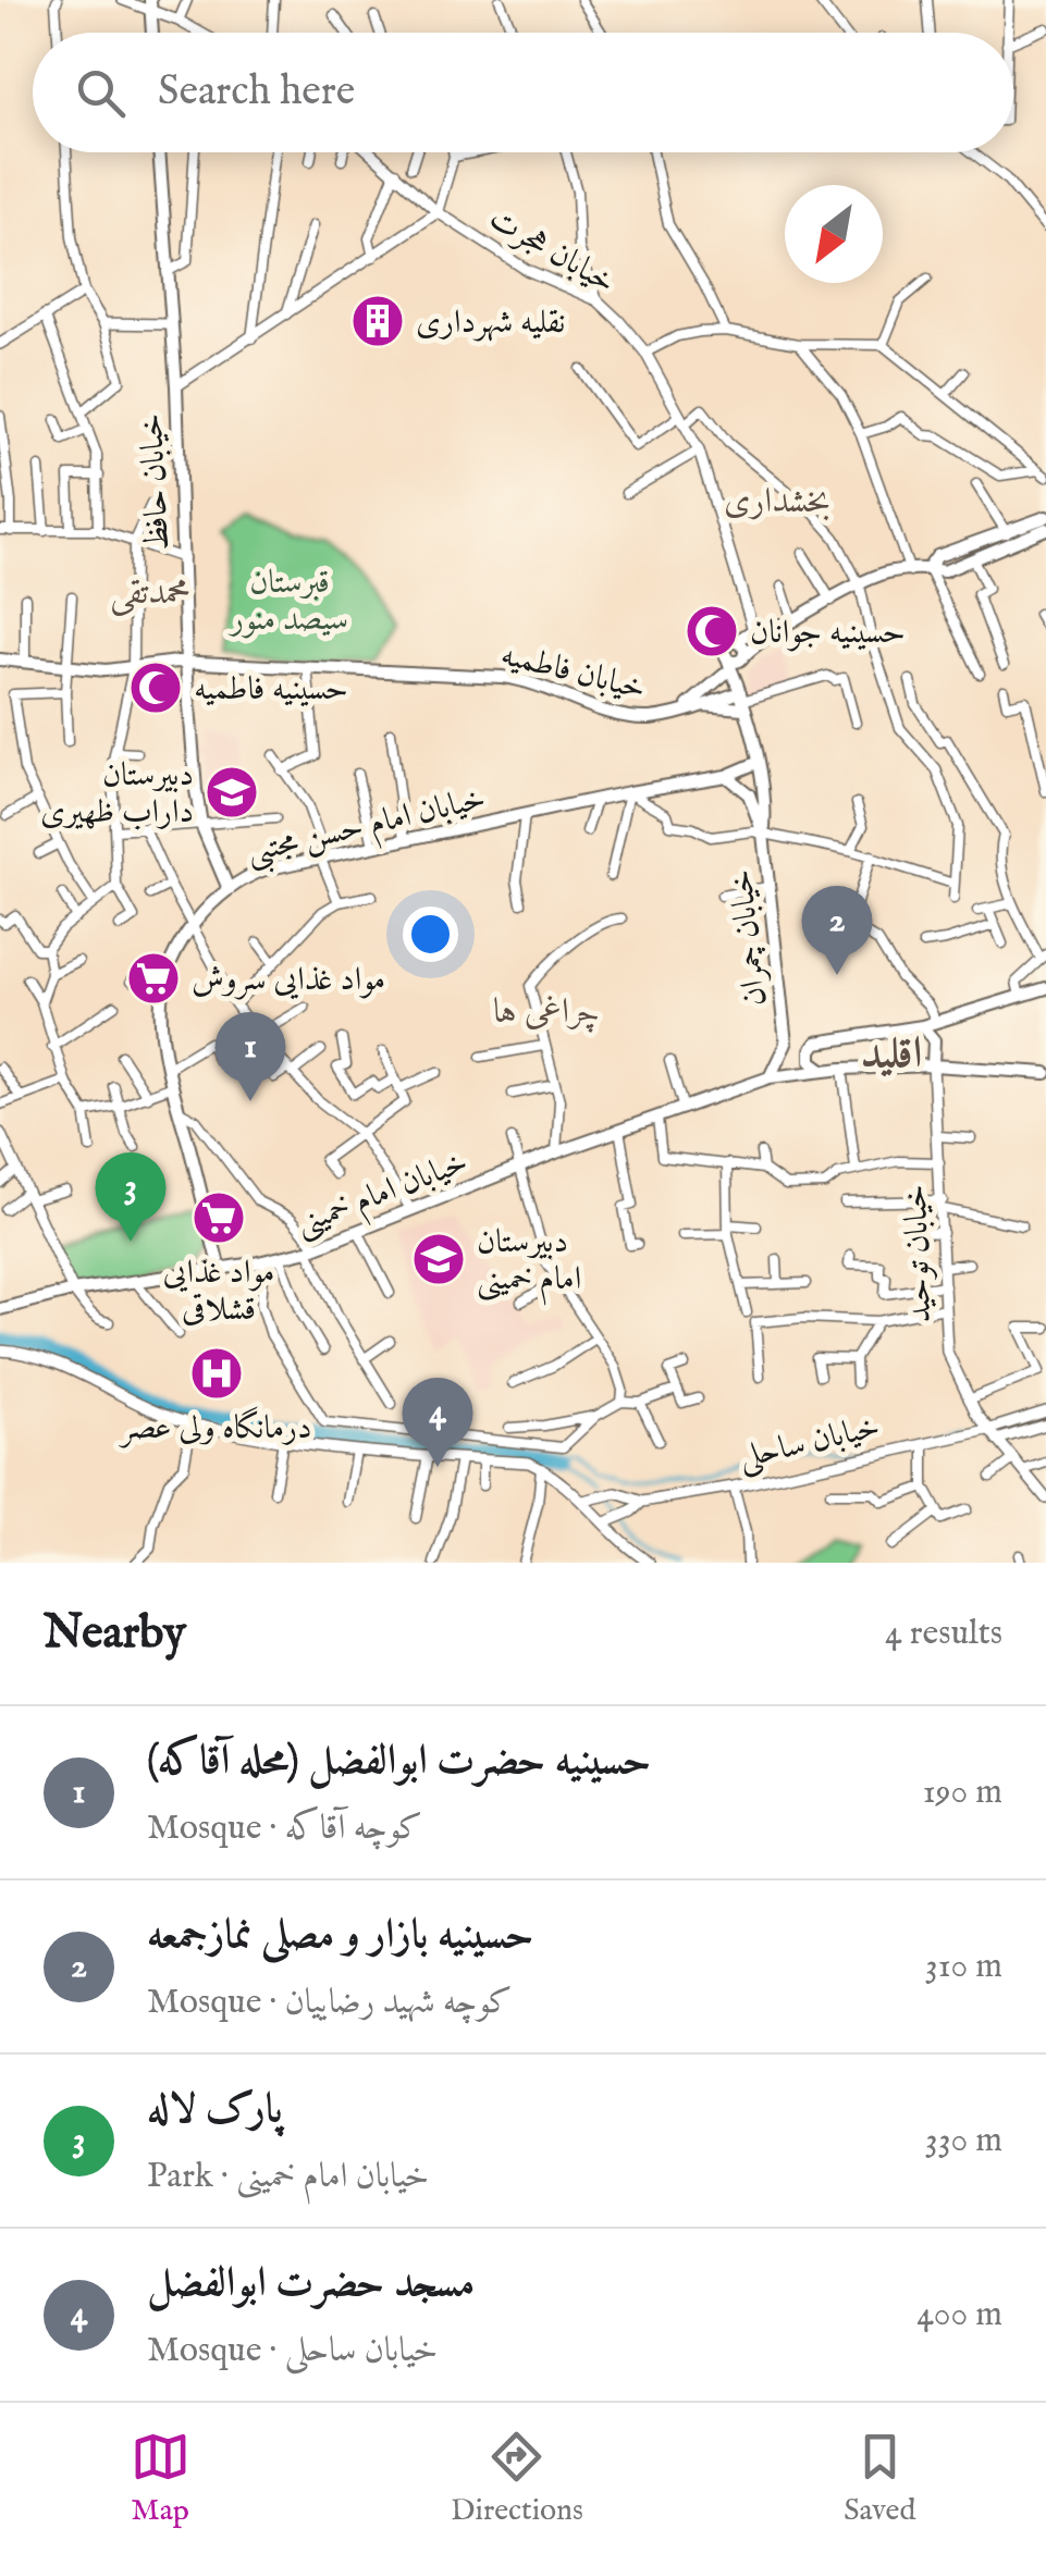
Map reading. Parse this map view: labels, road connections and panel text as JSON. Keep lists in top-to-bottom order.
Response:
{
  "streets": {
    "main road": [
      "خیابان حافظ",
      "خیابان فاطمیه",
      "خیابان امام حسن مجتبی",
      "خیابان چمران",
      "خیابان امام خمینی"
    ],
    "street": ["خیابان هجرت", "خیابان توحید", "خیابان ساحلی"]
  },
  "crossings": [
    ["خیابان حافظ", "خیابان فاطمیه"],
    ["خیابان حافظ", "خیابان امام حسن مجتبی"],
    ["خیابان امام حسن مجتبی", "خیابان چمران"],
    ["خیابان امام حسن مجتبی", "خیابان امام خمینی"],
    ["خیابان امام خمینی", "خیابان توحید"],
    ["خیابان توحید", "خیابان ساحلی"]
  ],
  "districts": [
    "بخشداری",
    "محمدتقی",
    "چراغی ها",
    "اقلید"
  ],
  "parks": ["قبرستان سیصد منور"],
  "places": {
    "building": ["نقلیه شهرداری"],
    "mosque": ["حسینیه جوانان", "حسینیه فاطمیه"],
    "school or university": ["دبیرستان داراب ظهیری", "دبیرستان امام خمینی"],
    "supermarket": ["مواد غذایی سروش", "مواد غذایی قشلاقی"],
    "hospital": ["درمانگاه ولی عصر"]
  },
  "north": "bottom left",
  "page": {
    "search": "Search here",
    "pins": [
      "2",
      "1",
      "3",
      "4"
    ],
    "heading": ["Nearby", "4 results"],
    "list": [
      {
        "mark": "1",
        "name": "حسینیه حضرت ابوالفضل (محله آقاکه)",
        "note": "Mosque · کوچه آقاکه",
        "value": "190 m"
      },
      {
        "mark": "2",
        "name": "حسینیه بازار و مصلی نمازجمعه",
        "note": "Mosque · کوچه شهید رضاییان",
        "value": "310 m"
      },
      {
        "mark": "3",
        "name": "پارک لاله",
        "note": "Park · خیابان امام خمینی",
        "value": "330 m"
      },
      {
        "mark": "4",
        "name": "مسجد حضرت ابوالفضل",
        "note": "Mosque · خیابان ساحلی",
        "value": "400 m"
      }
    ],
    "nav": ["Map", "Directions", "Saved"]
  }
}
